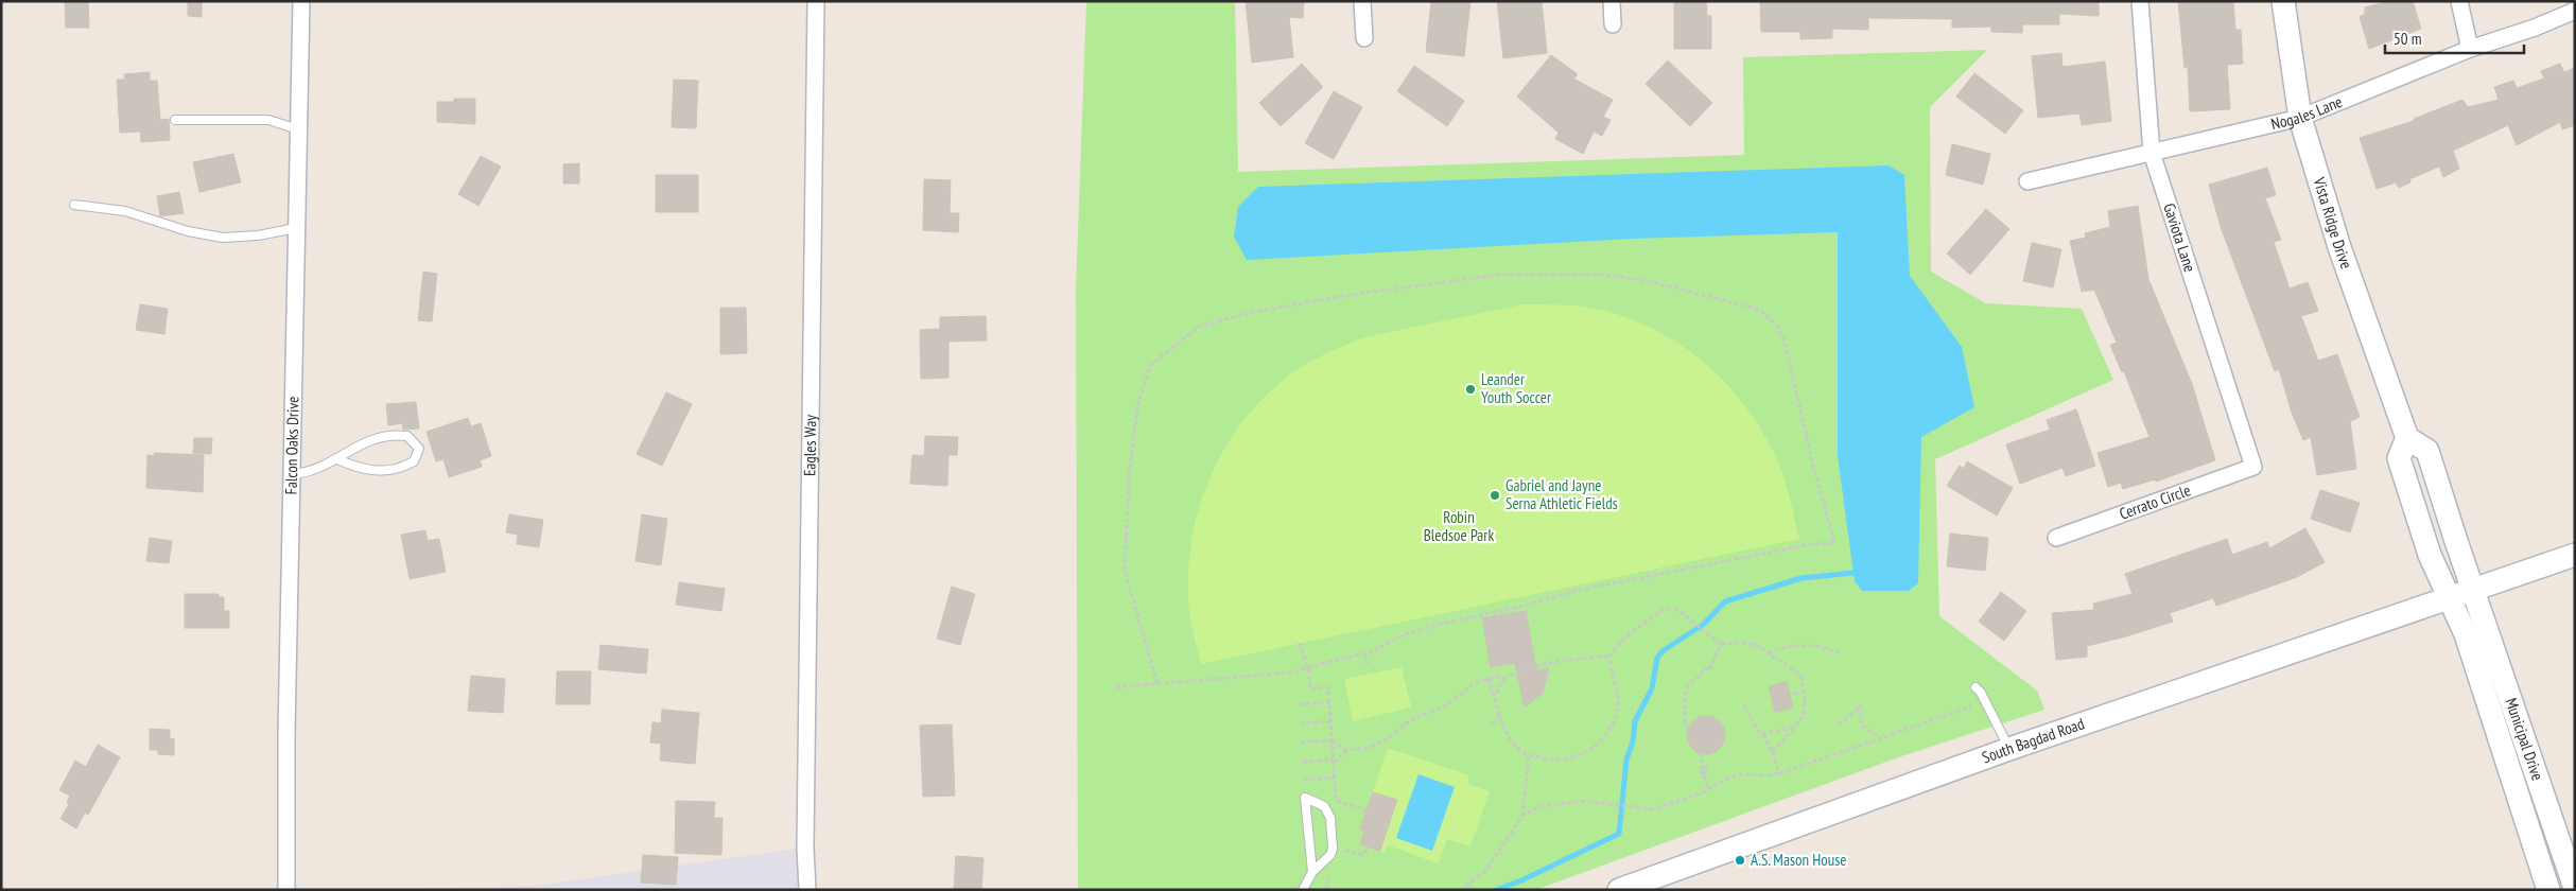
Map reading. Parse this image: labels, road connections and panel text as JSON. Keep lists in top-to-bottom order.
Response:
{
  "streets": {
    "street": [
      "Nogales Lane",
      "Vista Ridge Drive",
      "Gaviota Lane",
      "Falcon Oaks Drive",
      "Eagles Way",
      "Cerrato Circle",
      "Municipal Drive",
      "South Bagdad Road"
    ]
  },
  "crossings": [
    ["Nogales Lane", "Vista Ridge Drive"],
    ["Nogales Lane", "Gaviota Lane"],
    ["Gaviota Lane", "Cerrato Circle"],
    ["Municipal Drive", "South Bagdad Road"]
  ],
  "parks": ["Robin Bledsoe Park"],
  "places": ["Leander Youth Soccer", "Gabriel and Jayne Serna Athletic Fields", "A.S. Mason House"],
  "scale_bar": "50 m"
}
